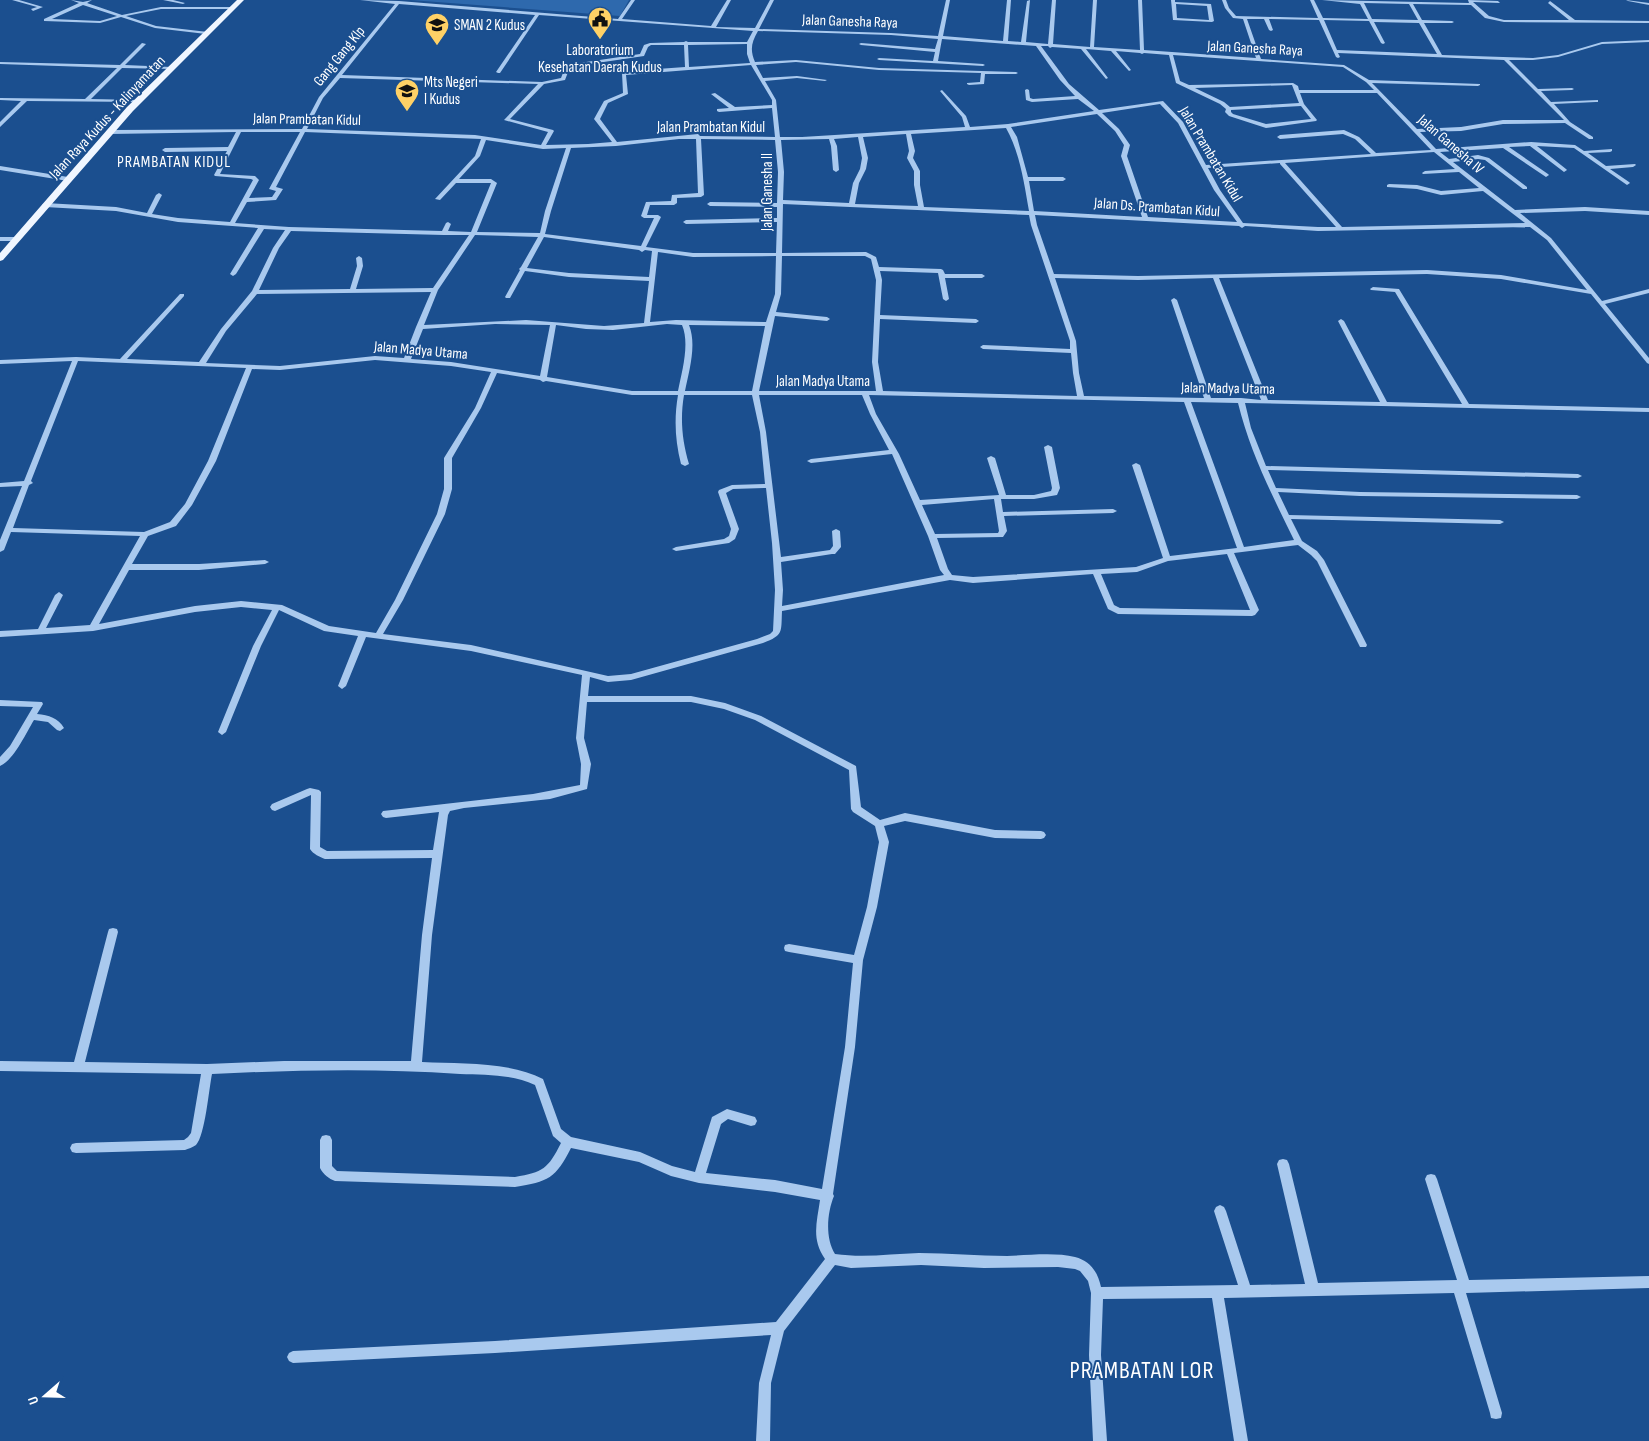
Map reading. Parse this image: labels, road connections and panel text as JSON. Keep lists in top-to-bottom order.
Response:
{
  "streets": {
    "main road": ["Jalan Raya Kudus - Kalinyamatan"],
    "street": [
      "Jalan Ganesha Raya",
      "Gang Gang Klp",
      "Jalan Prambatan Kidul",
      "Jalan Ganesha IV",
      "Jalan Ganesha II",
      "Jalan Ds. Prambatan Kidul",
      "Jalan Madya Utama"
    ]
  },
  "crossings": [
    ["Jalan Ganesha Raya", "Gang Gang Klp"],
    ["Jalan Ganesha Raya", "Jalan Ganesha IV"],
    ["Gang Gang Klp", "Jalan Prambatan Kidul"],
    ["Jalan Raya Kudus - Kalinyamatan", "Jalan Prambatan Kidul"],
    ["Jalan Prambatan Kidul", "Jalan Ganesha II"],
    ["Jalan Prambatan Kidul", "Jalan Ds. Prambatan Kidul"],
    ["Jalan Ganesha IV", "Jalan Ds. Prambatan Kidul"],
    ["Jalan Ganesha II", "Jalan Ds. Prambatan Kidul"],
    ["Jalan Ganesha II", "Jalan Madya Utama"]
  ],
  "districts": ["PRAMBATAN KIDUL", "PRAMBATAN LOR"],
  "places": {
    "public building": ["Laboratorium Kesehatan Daerah Kudus"],
    "school or university": ["SMAN 2 Kudus", "Mts Negeri I Kudus"]
  },
  "north": "left"
}
